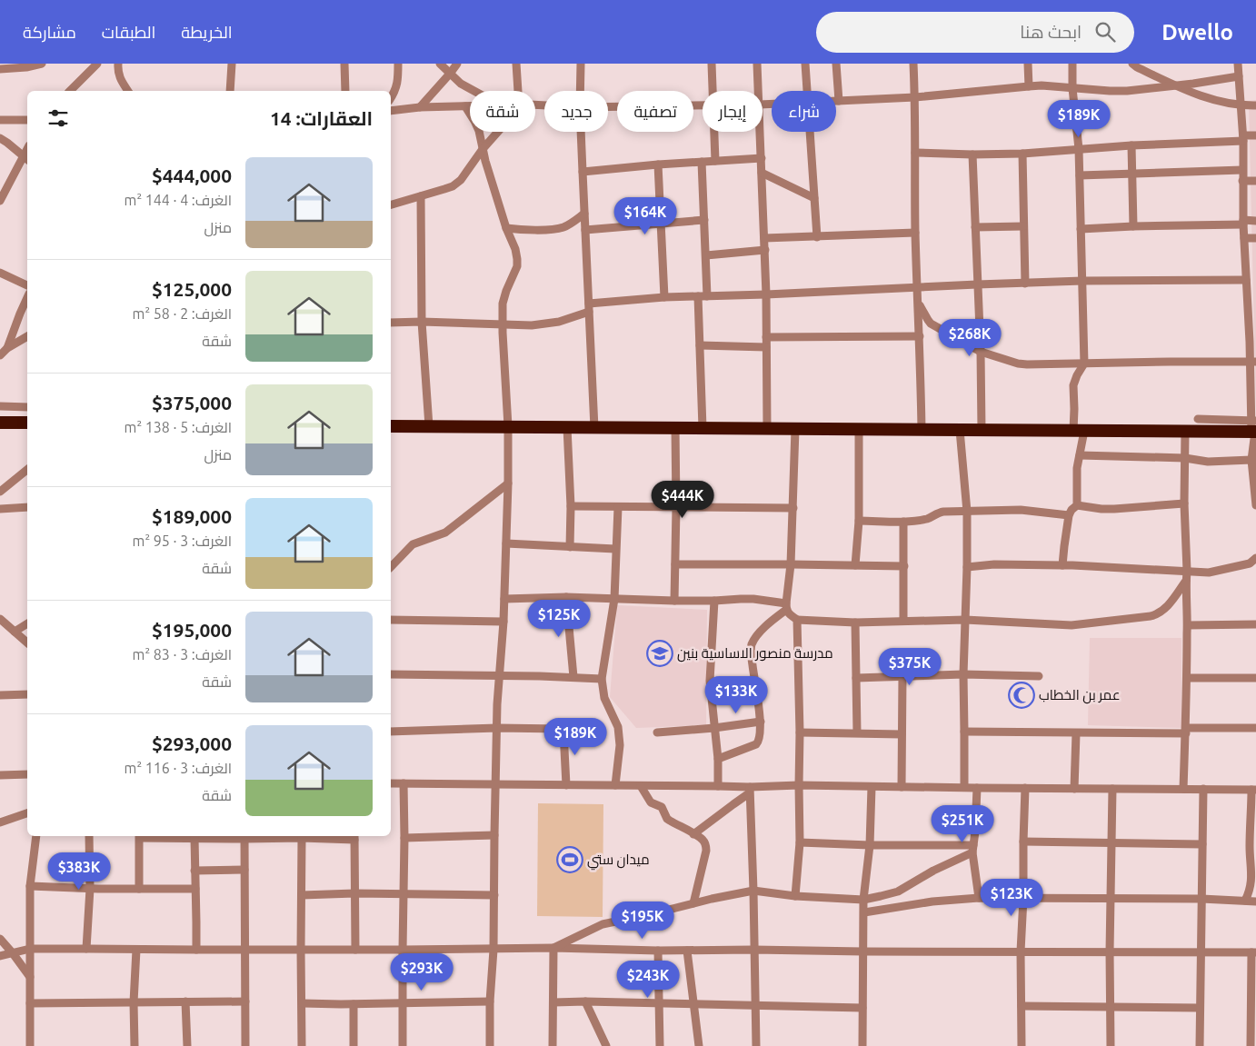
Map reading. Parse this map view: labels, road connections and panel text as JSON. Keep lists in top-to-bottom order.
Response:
{
  "places": {
    "school or university": ["مدرسة منصور الاساسية بنين"],
    "mosque": ["عمر بن الخطاب"],
    "sports": ["ميدان ستي"]
  },
  "page": {
    "header": "Dwello",
    "search": "ابحث هنا",
    "nav": ["الخريطة", "الطبقات", "مشاركة"],
    "chip": [
      "شراء",
      "إيجار",
      "تصفية",
      "جديد",
      "شقة"
    ],
    "heading": "العقارات: 14",
    "price": [
      "$189K",
      "$164K",
      "$268K",
      "$444K",
      "$125K",
      "$375K",
      "$133K",
      "$189K",
      "$251K",
      "$383K",
      "$123K",
      "$195K",
      "$293K",
      "$243K"
    ],
    "list": [
      {
        "name": "$444,000",
        "note": "الغرف: 4 · 144 m² · منزل"
      },
      {
        "name": "$125,000",
        "note": "الغرف: 2 · 58 m² · شقة"
      },
      {
        "name": "$375,000",
        "note": "الغرف: 5 · 138 m² · منزل"
      },
      {
        "name": "$189,000",
        "note": "الغرف: 3 · 95 m² · شقة"
      },
      {
        "name": "$195,000",
        "note": "الغرف: 3 · 83 m² · شقة"
      },
      {
        "name": "$293,000",
        "note": "الغرف: 3 · 116 m² · شقة"
      }
    ]
  }
}
